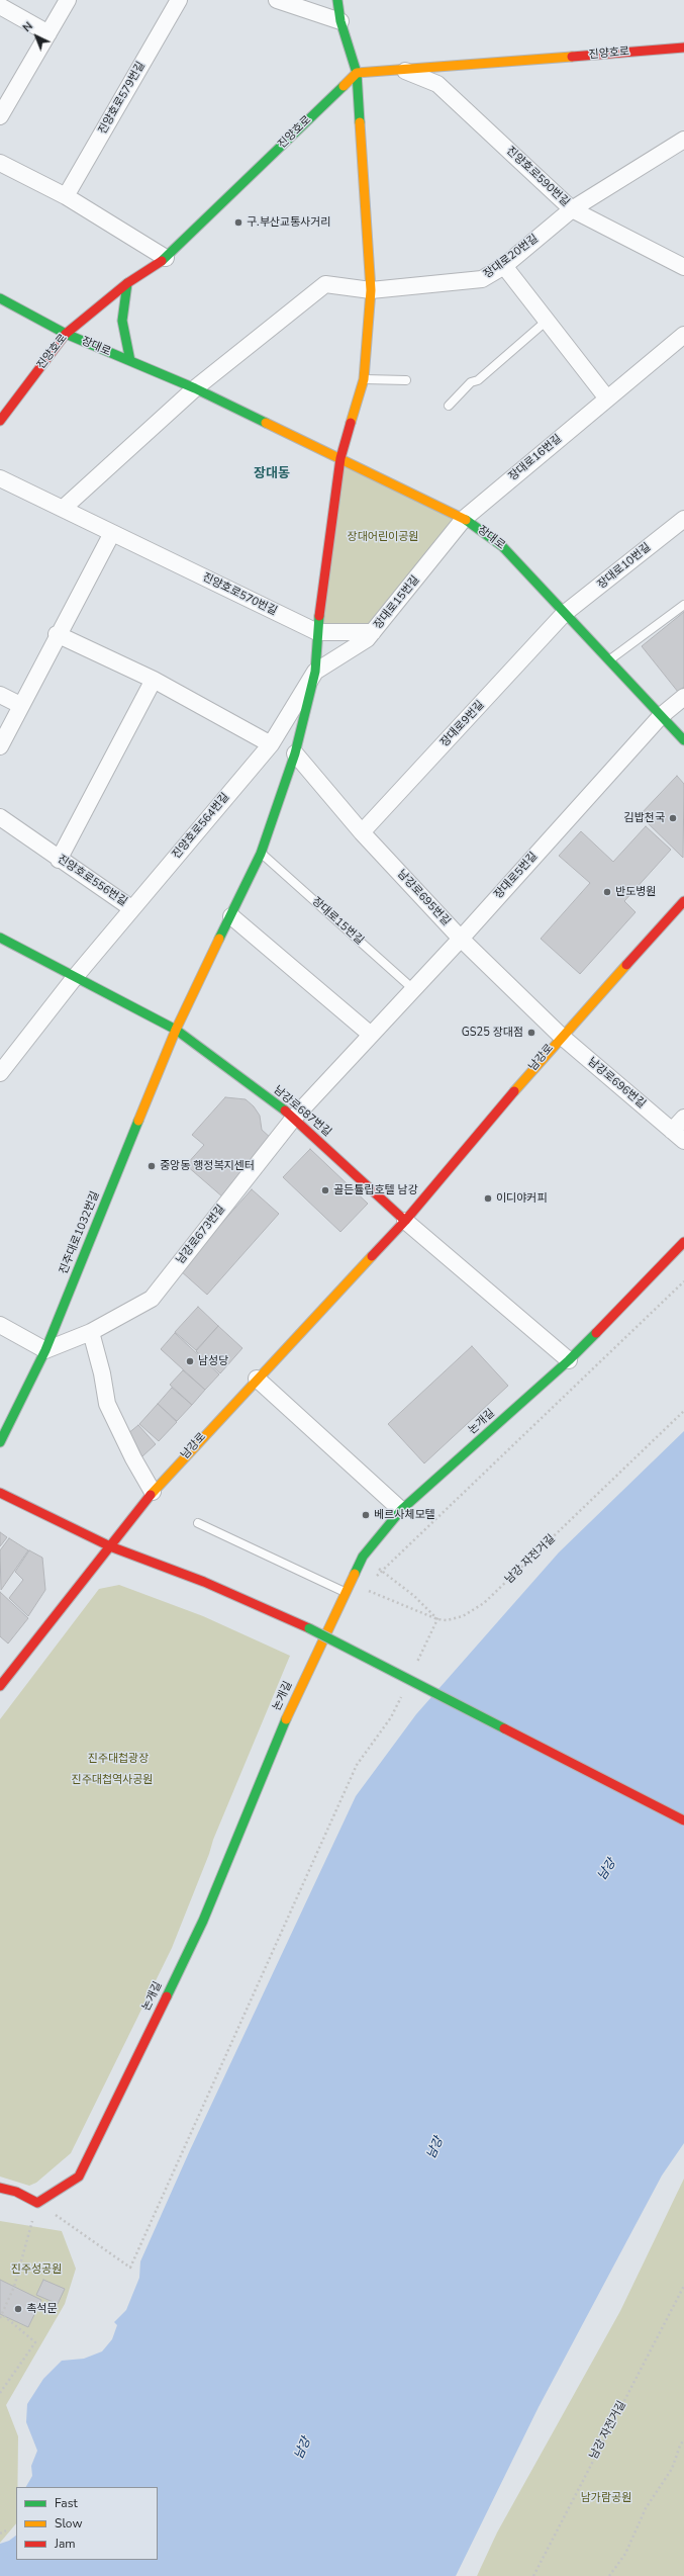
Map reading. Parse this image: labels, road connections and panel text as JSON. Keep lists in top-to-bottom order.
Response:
{
  "streets": {
    "street": [
      "진양호로",
      "진양호로579번길",
      "진양호로590번길",
      "장대로20번길",
      "장대로",
      "장대로16번길",
      "장대로10번길",
      "진양호로570번길",
      "장대로15번길",
      "장대로9번길",
      "진양호로564번길",
      "장대로5번길",
      "진양호로556번길",
      "남강로695번길",
      "남강로",
      "남강로696번길",
      "남강로687번길",
      "진주대로1032번길",
      "남강로673번길",
      "논개길"
    ],
    "path": ["남강 자전거길"]
  },
  "crossings": [
    ["진양호로", "진양호로590번길"],
    ["진양호로", "장대로"],
    ["진양호로590번길", "장대로20번길"],
    ["장대로", "장대로16번길"],
    ["장대로", "장대로10번길"],
    ["장대로", "장대로15번길"],
    ["장대로", "장대로9번길"],
    ["장대로", "장대로5번길"],
    ["장대로16번길", "장대로15번길"],
    ["장대로10번길", "장대로9번길"],
    ["진양호로570번길", "장대로15번길"],
    ["장대로15번길", "진양호로564번길"],
    ["장대로15번길", "장대로5번길"],
    ["장대로9번길", "남강로695번길"],
    ["진양호로564번길", "진양호로556번길"],
    ["장대로5번길", "남강로695번길"],
    ["장대로5번길", "남강로687번길"],
    ["장대로5번길", "남강로673번길"],
    ["남강로695번길", "남강로"],
    ["남강로695번길", "남강로696번길"],
    ["남강로", "남강로696번길"],
    ["남강로", "남강로687번길"],
    ["남강로687번길", "진주대로1032번길"],
    ["남강로687번길", "남강로673번길"],
    ["진주대로1032번길", "남강로673번길"],
    ["논개길", "남강 자전거길"]
  ],
  "districts": ["장대동"],
  "water": ["남강"],
  "parks": [
    "장대어린이공원",
    "진주대첩광장",
    "진주대첩역사공원",
    "진주성공원",
    "남가람공원"
  ],
  "places": [
    "구.부산교통사거리",
    "김밥천국",
    "반도병원",
    "GS25 장대점",
    "중앙동 행정복지센터",
    "골든튤립호텔 남강",
    "이디야커피",
    "남성당",
    "베르사체모텔",
    "촉석문"
  ],
  "legend": ["Fast", "Slow", "Jam"],
  "north": "top left"
}
